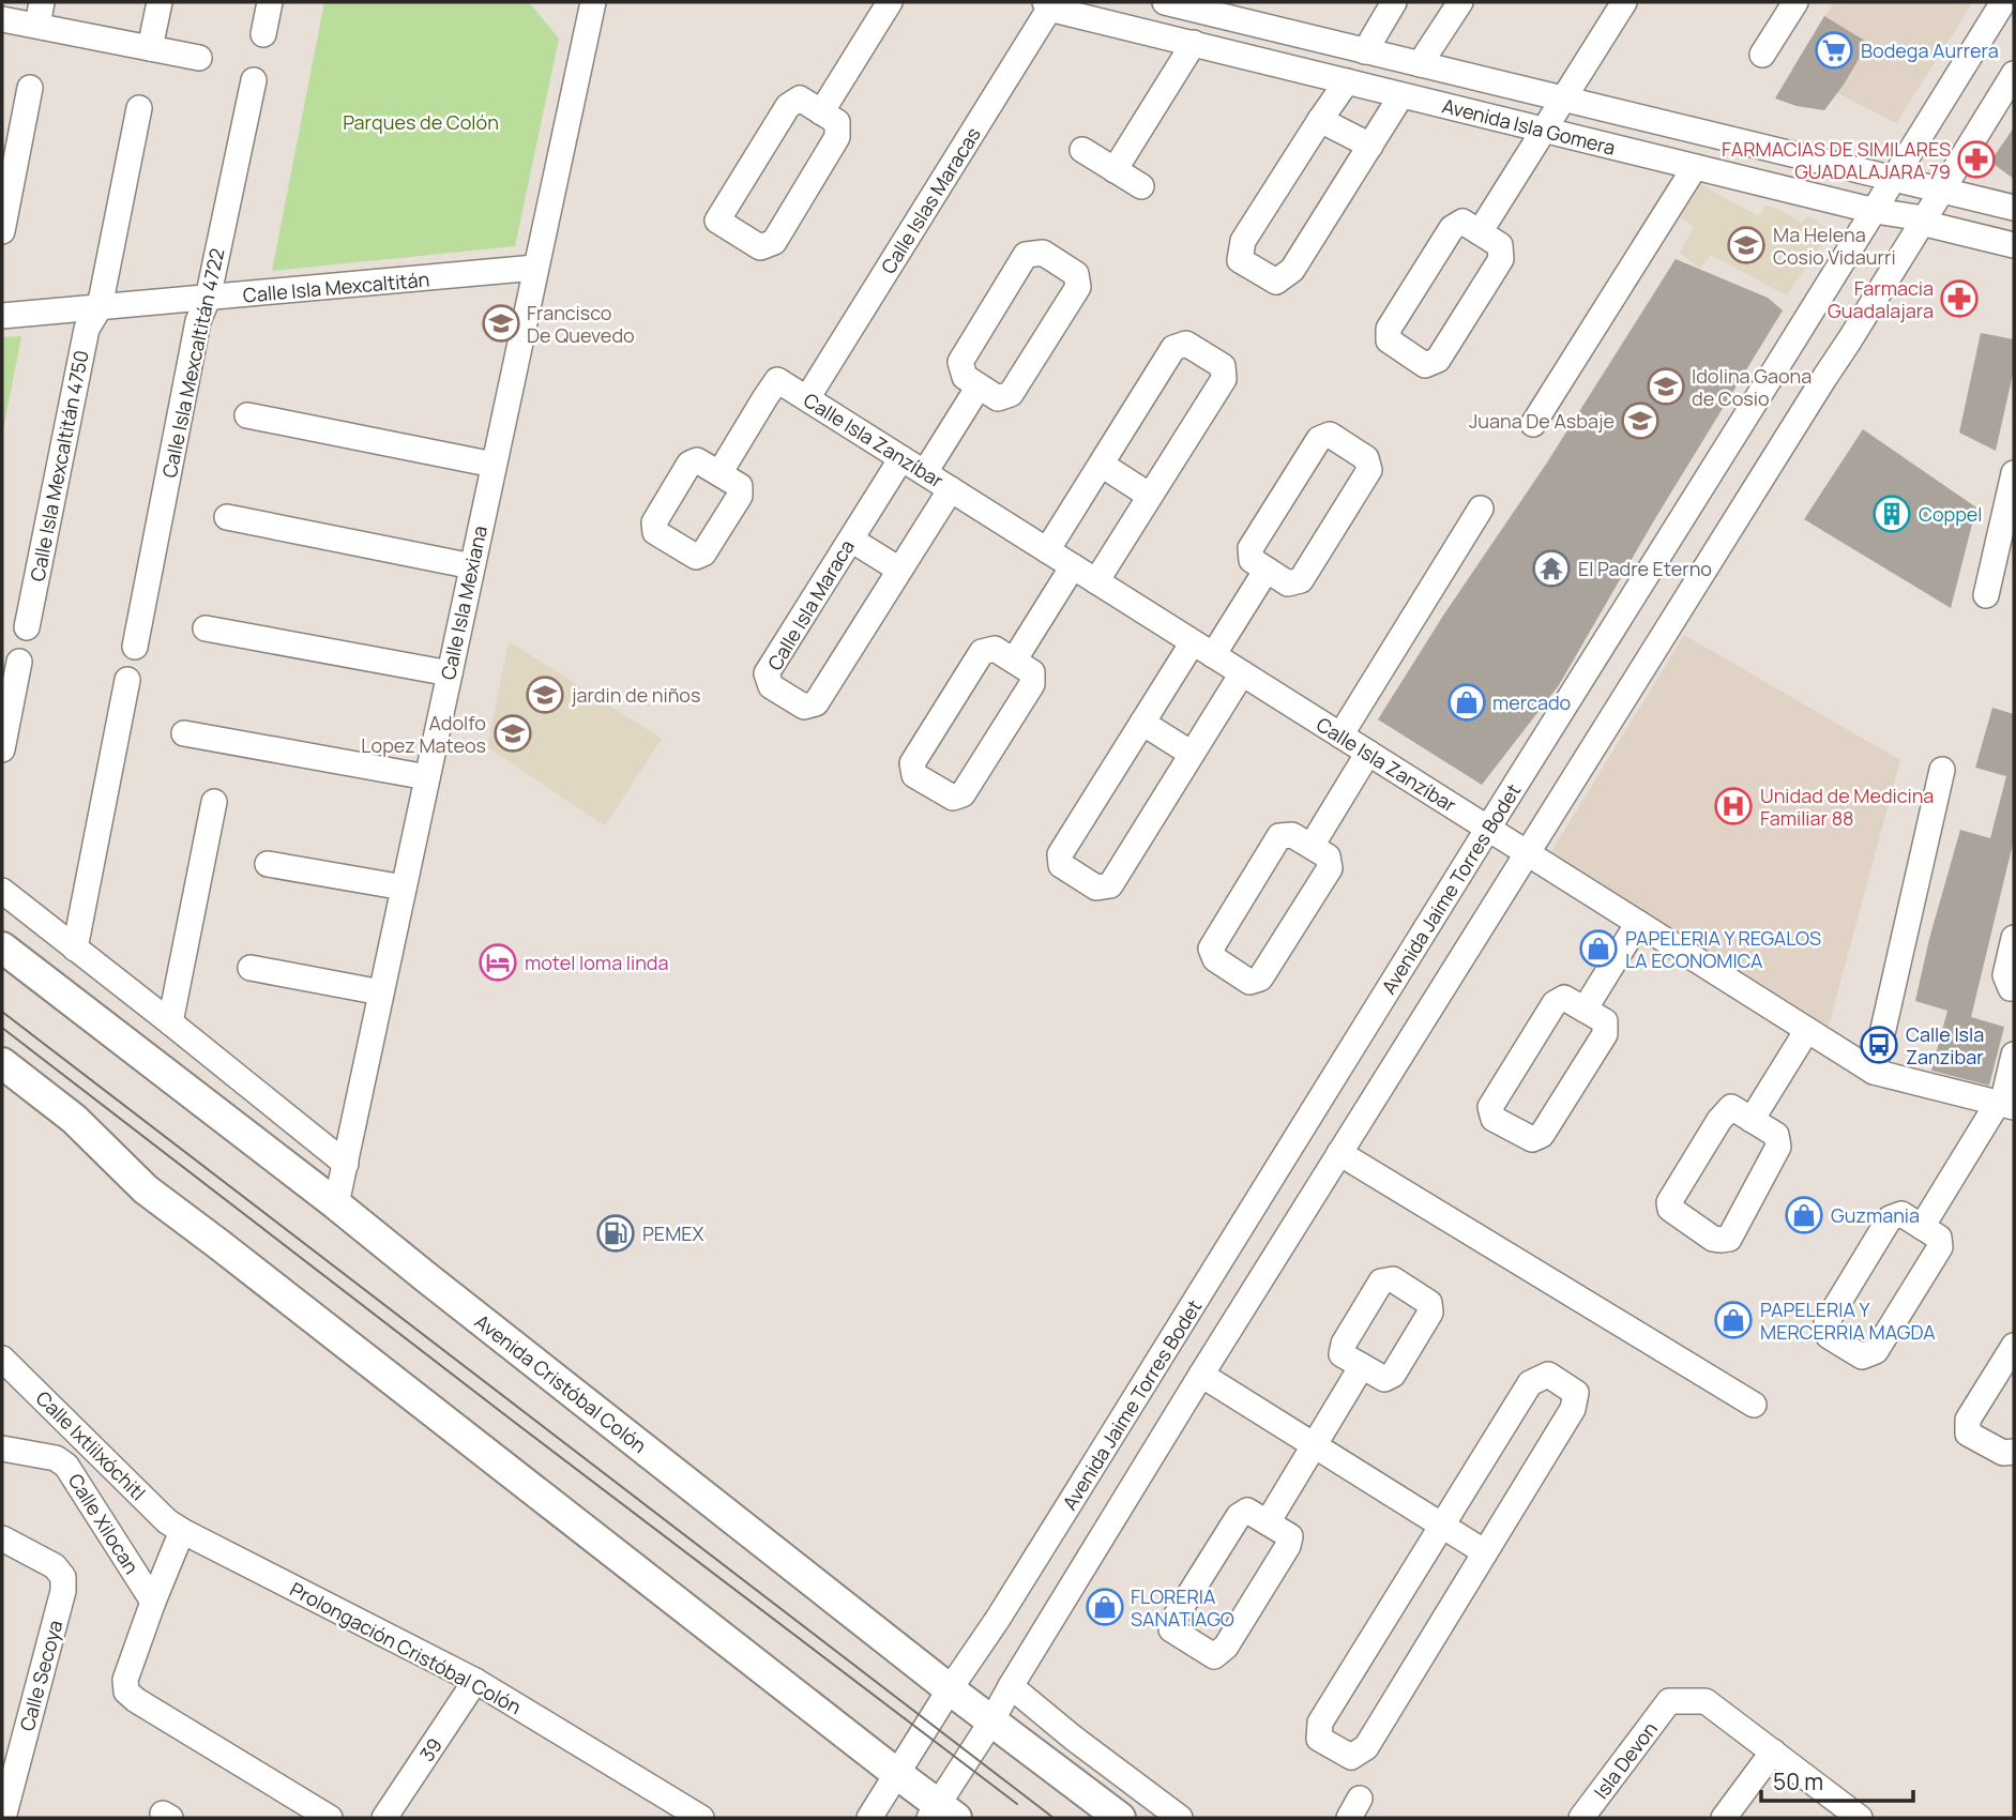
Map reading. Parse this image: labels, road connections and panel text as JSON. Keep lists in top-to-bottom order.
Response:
{
  "streets": {
    "main road": ["Avenida Cristóbal Colón"],
    "street": [
      "Avenida Isla Gomera",
      "Calle Islas Maracas",
      "Calle Isla Mexcaltitán",
      "Calle Isla Mexcaltitán 4722",
      "Calle Isla Zanzíbar",
      "Calle Isla Mexcaltitán 4750",
      "Calle Isla Mexiana",
      "Calle Isla Maraca",
      "Avenida Jaime Torres Bodet",
      "Calle Ixtlilxóchitl",
      "Calle Xilocan",
      "Prolongación Cristóbal Colón",
      "Calle Secoya",
      "39",
      "Isla Devon"
    ]
  },
  "crossings": [
    ["Avenida Isla Gomera", "Calle Islas Maracas"],
    ["Avenida Isla Gomera", "Avenida Jaime Torres Bodet"],
    ["Calle Islas Maracas", "Calle Isla Zanzíbar"],
    ["Calle Isla Mexcaltitán", "Calle Isla Mexcaltitán 4722"],
    ["Calle Isla Mexcaltitán", "Calle Isla Mexcaltitán 4750"],
    ["Calle Isla Mexcaltitán", "Calle Isla Mexiana"],
    ["Calle Isla Zanzíbar", "Calle Isla Maraca"],
    ["Calle Isla Zanzíbar", "Avenida Jaime Torres Bodet"],
    ["Calle Isla Mexiana", "Avenida Cristóbal Colón"],
    ["Avenida Jaime Torres Bodet", "Avenida Cristóbal Colón"],
    ["Calle Ixtlilxóchitl", "Prolongación Cristóbal Colón"],
    ["Prolongación Cristóbal Colón", "39"]
  ],
  "parks": ["Parques de Colón"],
  "places": {
    "supermarket": ["Bodega Aurrera"],
    "pharmacy": ["FARMACIAS DE SIMILARES GUADALAJARA 79", "Farmacia Guadalajara"],
    "school or university": [
      "Ma Helena Cosio Vidaurri",
      "Francisco De Quevedo",
      "Idolina Gaona de Cosio",
      "Juana De Asbaje",
      "jardin de niños",
      "Adolfo Lopez Mateos"
    ],
    "building": ["Coppel"],
    "temple": ["El Padre Eterno"],
    "shop": [
      "mercado",
      "PAPELERIA Y REGALOS LA ECONOMICA",
      "Guzmania",
      "PAPELERIA Y MERCERRIA MAGDA",
      "FLORERIA SANATIAGO"
    ],
    "hospital": ["Unidad de Medicina Familiar 88"],
    "hotel": ["motel loma linda"],
    "bus stop": ["Calle Isla Zanzibar"],
    "fuel station": ["PEMEX"]
  },
  "scale_bar": "50 m"
}
